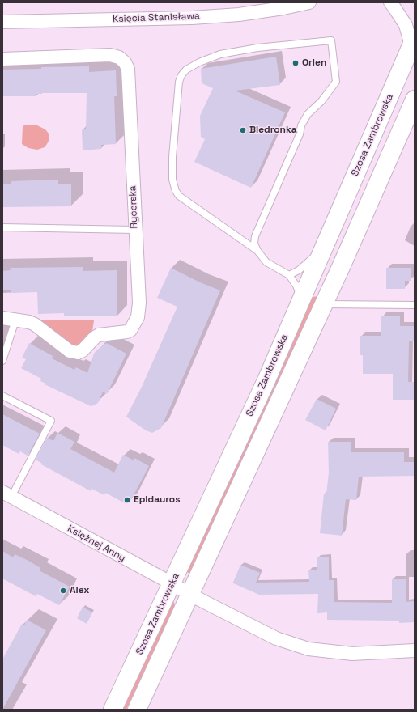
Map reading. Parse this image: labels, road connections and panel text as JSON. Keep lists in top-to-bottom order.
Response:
{
  "streets": {
    "main road": ["Szosa Zambrowska"],
    "street": ["Księcia Stanisława", "Rycerska", "Księżnej Anny"]
  },
  "crossings": [
    ["Szosa Zambrowska", "Księżnej Anny"]
  ],
  "places": [
    "Orlen",
    "Biedronka",
    "Epidauros",
    "Alex"
  ]
}
